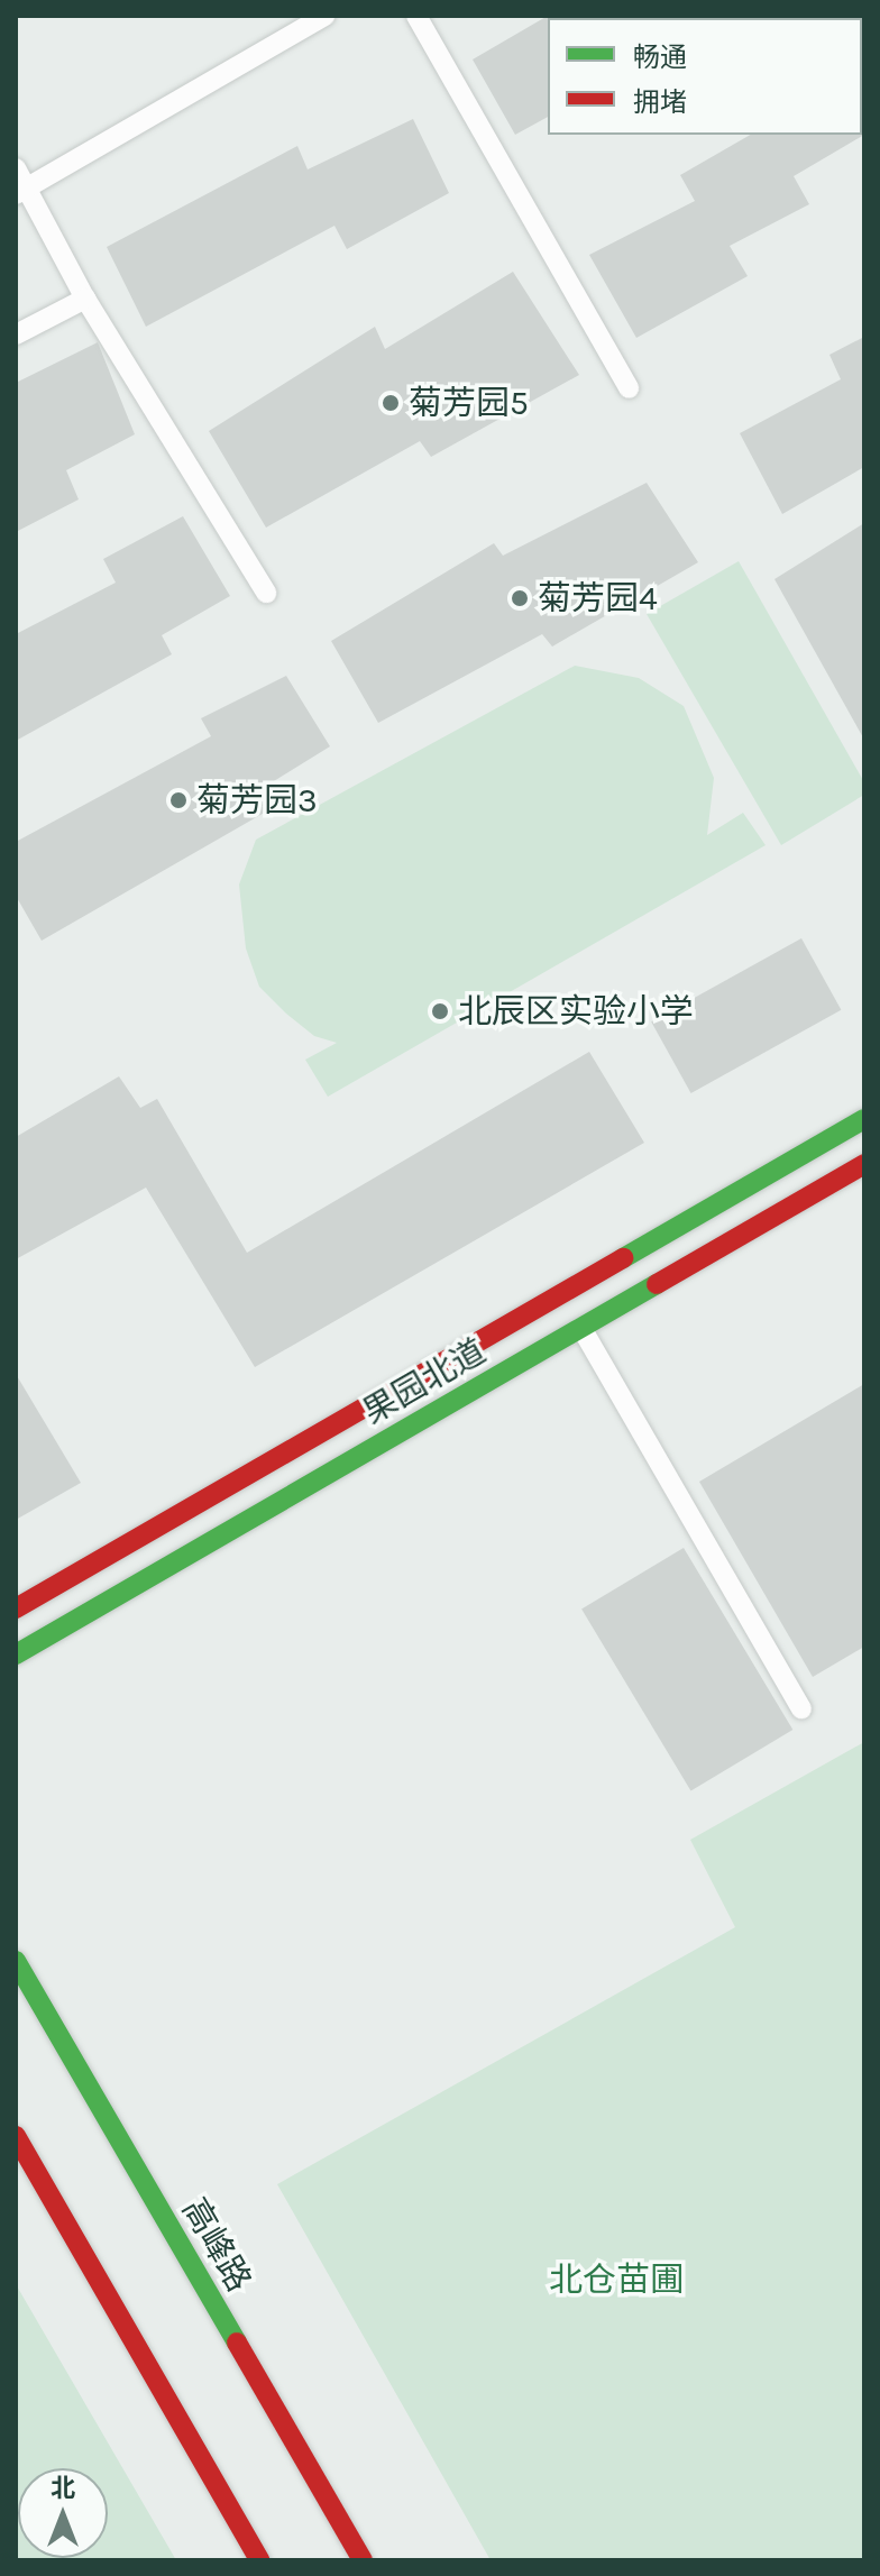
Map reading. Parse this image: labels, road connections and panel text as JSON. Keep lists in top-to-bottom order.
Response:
{
  "streets": {
    "street": ["果园北道", "高峰路"]
  },
  "parks": ["北仓苗圃"],
  "places": [
    "菊芳园5",
    "菊芳园4",
    "菊芳园3",
    "北辰区实验小学"
  ],
  "legend": ["畅通", "拥堵"],
  "north": "top"
}
